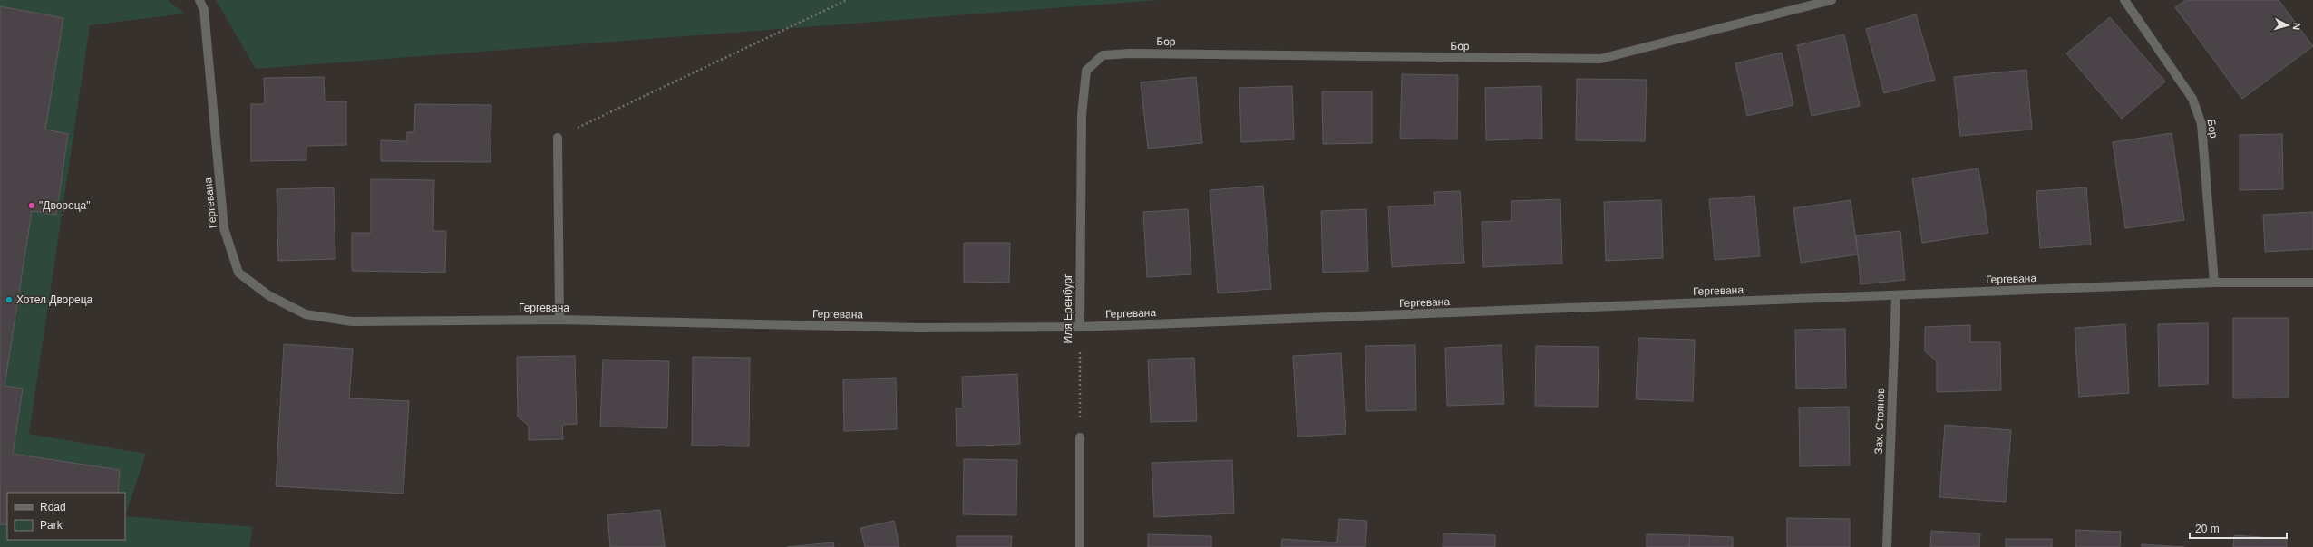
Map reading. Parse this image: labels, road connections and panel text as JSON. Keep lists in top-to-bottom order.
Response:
{
  "streets": {
    "street": [
      "Бор",
      "Гергевана",
      "Иля Еренбург",
      "Зах. Стоянов"
    ]
  },
  "crossings": [
    ["Бор", "Гергевана"],
    ["Бор", "Иля Еренбург"],
    ["Гергевана", "Иля Еренбург"],
    ["Гергевана", "Зах. Стоянов"]
  ],
  "places": ["\"Двореца\"", "Хотел Двореца"],
  "legend": ["Road", "Park"],
  "scale_bar": "20 m",
  "north": "right"
}
